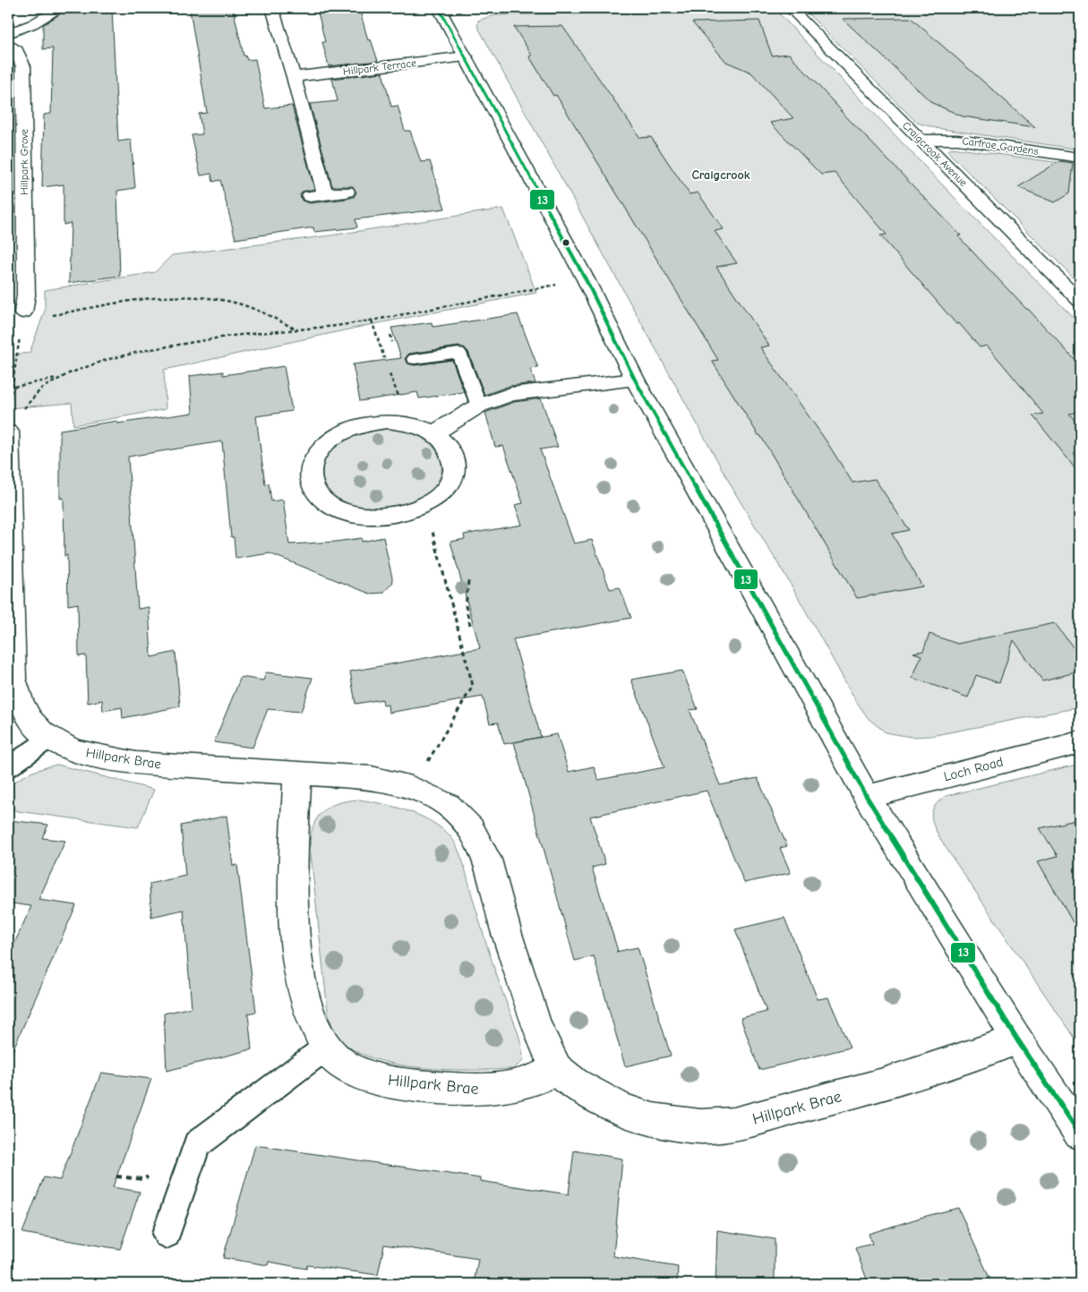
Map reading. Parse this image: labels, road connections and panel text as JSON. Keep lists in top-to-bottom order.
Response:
{
  "streets": {
    "street": [
      "Hillpark Terrace",
      "Carfrae Gardens",
      "Craigcrook Avenue",
      "Hillpark Grove",
      "Hillpark Brae",
      "Loch Road"
    ]
  },
  "crossings": [
    ["Carfrae Gardens", "Craigcrook Avenue"]
  ],
  "districts": ["Craigcrook"],
  "lines": ["transit line 13"]
}
